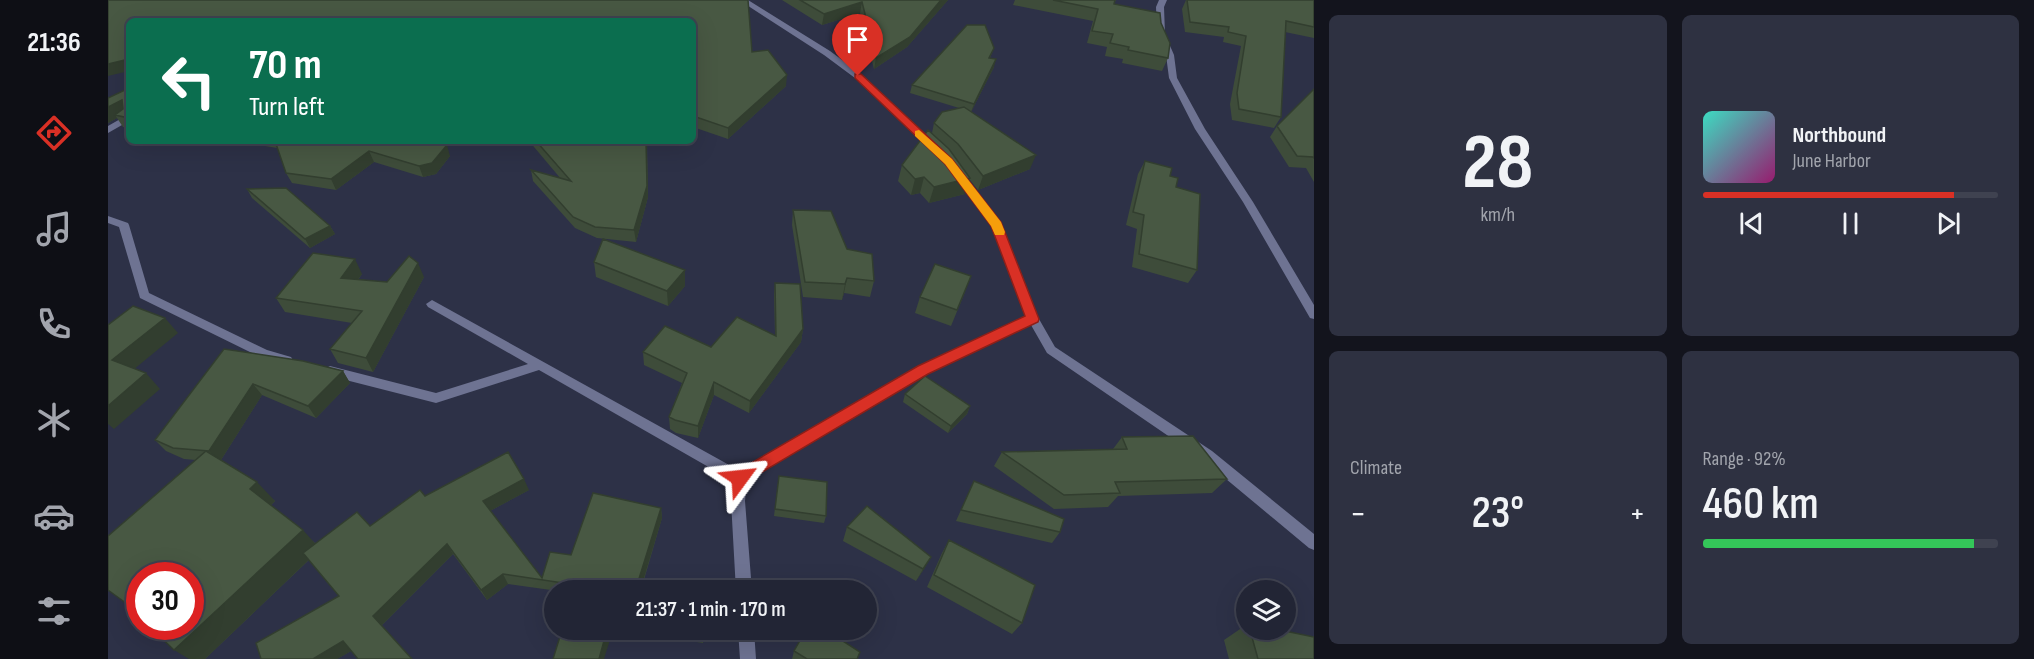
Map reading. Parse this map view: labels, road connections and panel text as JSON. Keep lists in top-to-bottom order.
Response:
{
  "page": {
    "tabs": "21:36",
    "tile": [
      ["28", "km/h"],
      "Climate",
      ["Range · 92%", "460 km"]
    ],
    "turn": ["70 m", "Turn left"],
    "song": ["Northbound", "June Harbor"],
    "heat": ["−", "23°", "+"],
    "limit": "30",
    "trip": "21:37 · 1 min · 170 m"
  }
}
